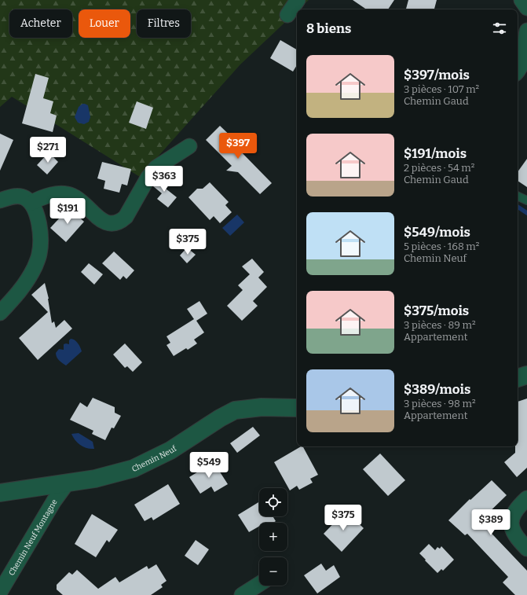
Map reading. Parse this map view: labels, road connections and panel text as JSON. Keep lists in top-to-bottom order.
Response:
{
  "streets": {
    "street": ["Chemin Neuf", "Chemin Neuf Montagne"]
  },
  "crossings": [
    ["Chemin Neuf", "Chemin Neuf Montagne"]
  ],
  "page": {
    "chip": ["Acheter", "Louer", "Filtres"],
    "heading": "8 biens",
    "list": [
      {
        "name": "$397/mois",
        "note": "3 pièces · 107 m² · Chemin Gaud"
      },
      {
        "name": "$191/mois",
        "note": "2 pièces · 54 m² · Chemin Gaud"
      },
      {
        "name": "$549/mois",
        "note": "5 pièces · 168 m² · Chemin Neuf"
      },
      {
        "name": "$375/mois",
        "note": "3 pièces · 89 m² · Appartement"
      },
      {
        "name": "$389/mois",
        "note": "3 pièces · 98 m² · Appartement"
      }
    ],
    "price": [
      "$397",
      "$271",
      "$363",
      "$191",
      "$375",
      "$549",
      "$375",
      "$389"
    ],
    "map_buttons": ["+", "−"]
  }
}
